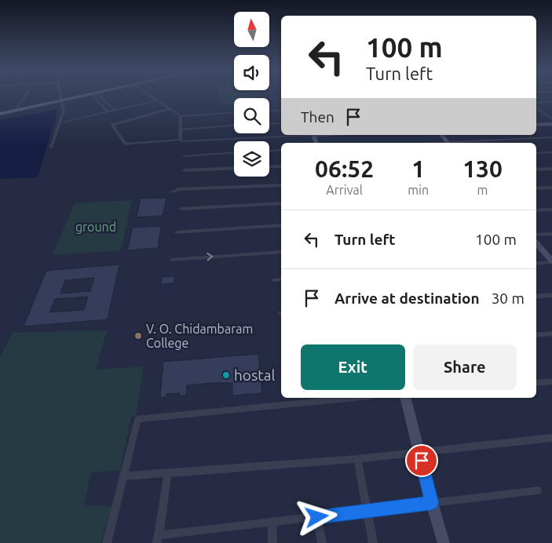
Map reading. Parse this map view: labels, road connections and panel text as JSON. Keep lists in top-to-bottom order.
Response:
{
  "parks": ["ground"],
  "places": ["V. O. Chidambaram College", "hostal"],
  "north": "top",
  "page": {
    "turn": ["100 m", "Turn left"],
    "then": "Then",
    "eta": [
      "06:52",
      "Arrival",
      "1",
      "min",
      "130",
      "m"
    ],
    "list": [
      {
        "name": "Turn left",
        "value": "100 m"
      },
      {
        "name": "Arrive at destination",
        "value": "30 m"
      }
    ],
    "buttons": ["Exit", "Share"]
  }
}
